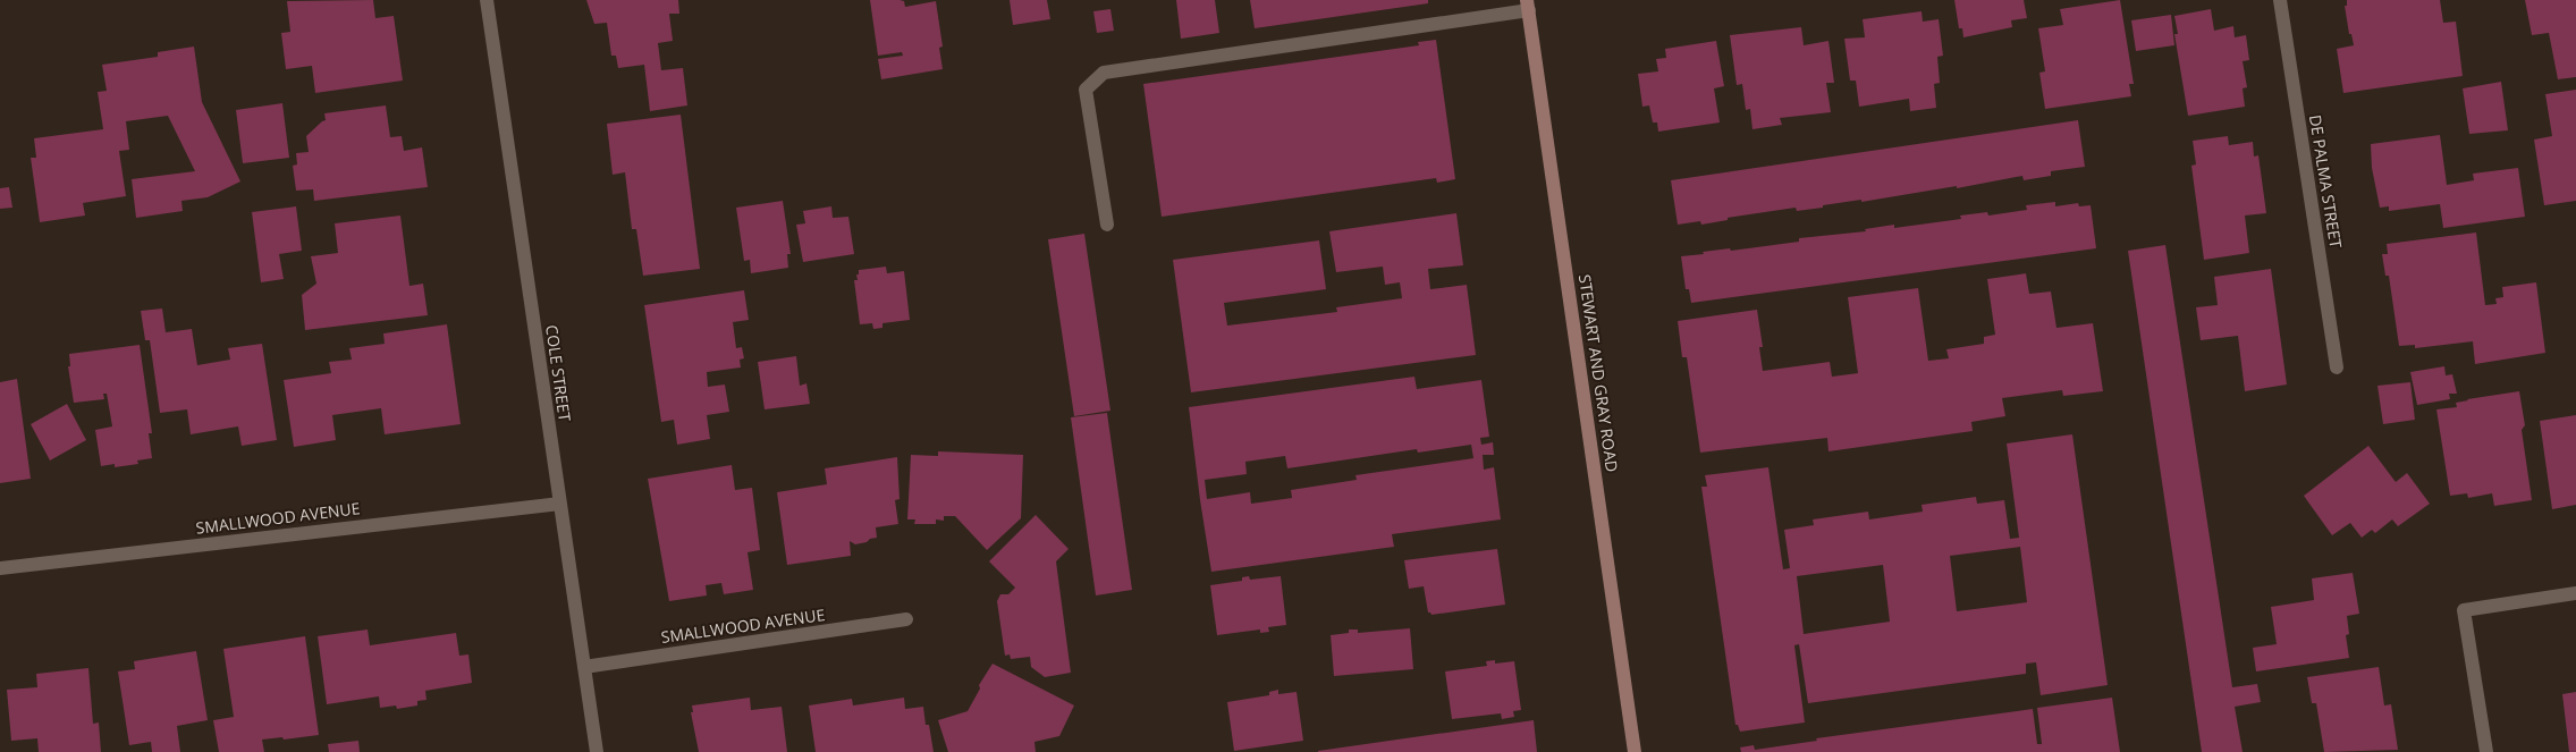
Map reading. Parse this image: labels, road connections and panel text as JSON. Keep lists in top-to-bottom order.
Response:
{
  "streets": {
    "main road": ["STEWART AND GRAY ROAD"],
    "street": ["DE PALMA STREET", "COLE STREET", "SMALLWOOD AVENUE"]
  },
  "crossings": [
    ["COLE STREET", "SMALLWOOD AVENUE"]
  ]
}
